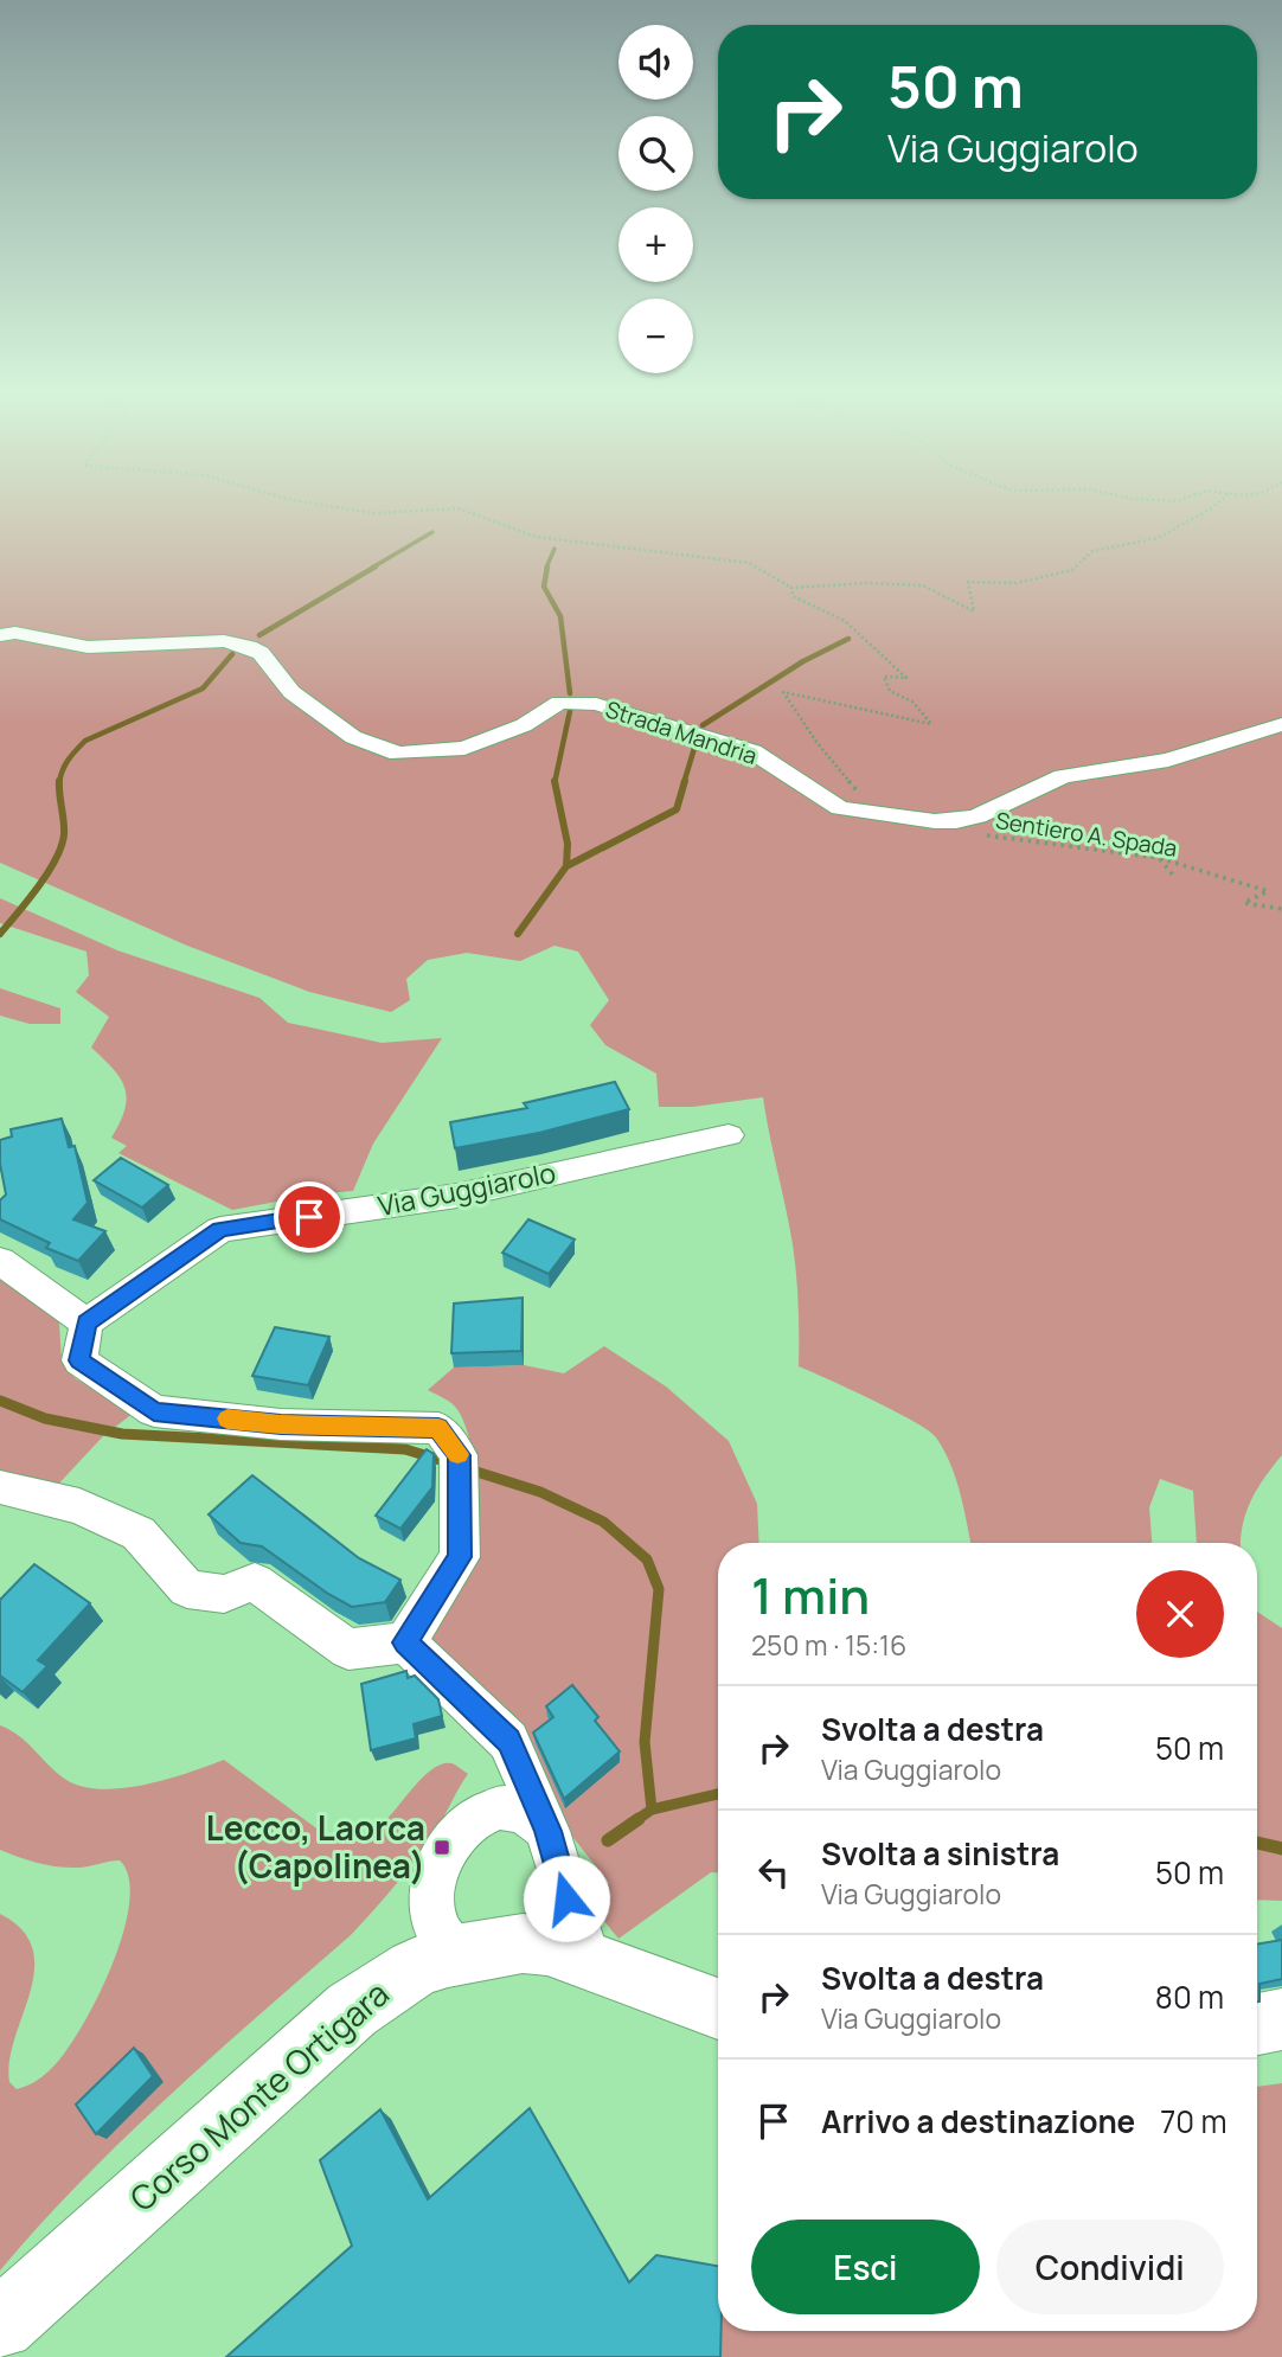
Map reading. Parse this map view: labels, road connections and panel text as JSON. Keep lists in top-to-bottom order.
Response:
{
  "streets": {
    "main road": ["Corso Monte Ortigara"],
    "street": ["Via Guggiarolo"],
    "lane": ["Strada Mandria"],
    "path": ["Sentiero A. Spada"]
  },
  "crossings": [
    ["Strada Mandria", "Sentiero A. Spada"]
  ],
  "places": {
    "transit": ["Lecco, Laorca (Capolinea)"]
  },
  "page": {
    "map_buttons": ["+", "−"],
    "turn": ["50 m", "Via Guggiarolo"],
    "heading": ["1 min", "250 m · 15:16"],
    "list": [
      {
        "name": "Svolta a destra",
        "note": "Via Guggiarolo",
        "value": "50 m"
      },
      {
        "name": "Svolta a sinistra",
        "note": "Via Guggiarolo",
        "value": "50 m"
      },
      {
        "name": "Svolta a destra",
        "note": "Via Guggiarolo",
        "value": "80 m"
      },
      {
        "name": "Arrivo a destinazione",
        "value": "70 m"
      }
    ],
    "buttons": ["Esci", "Condividi"]
  }
}
